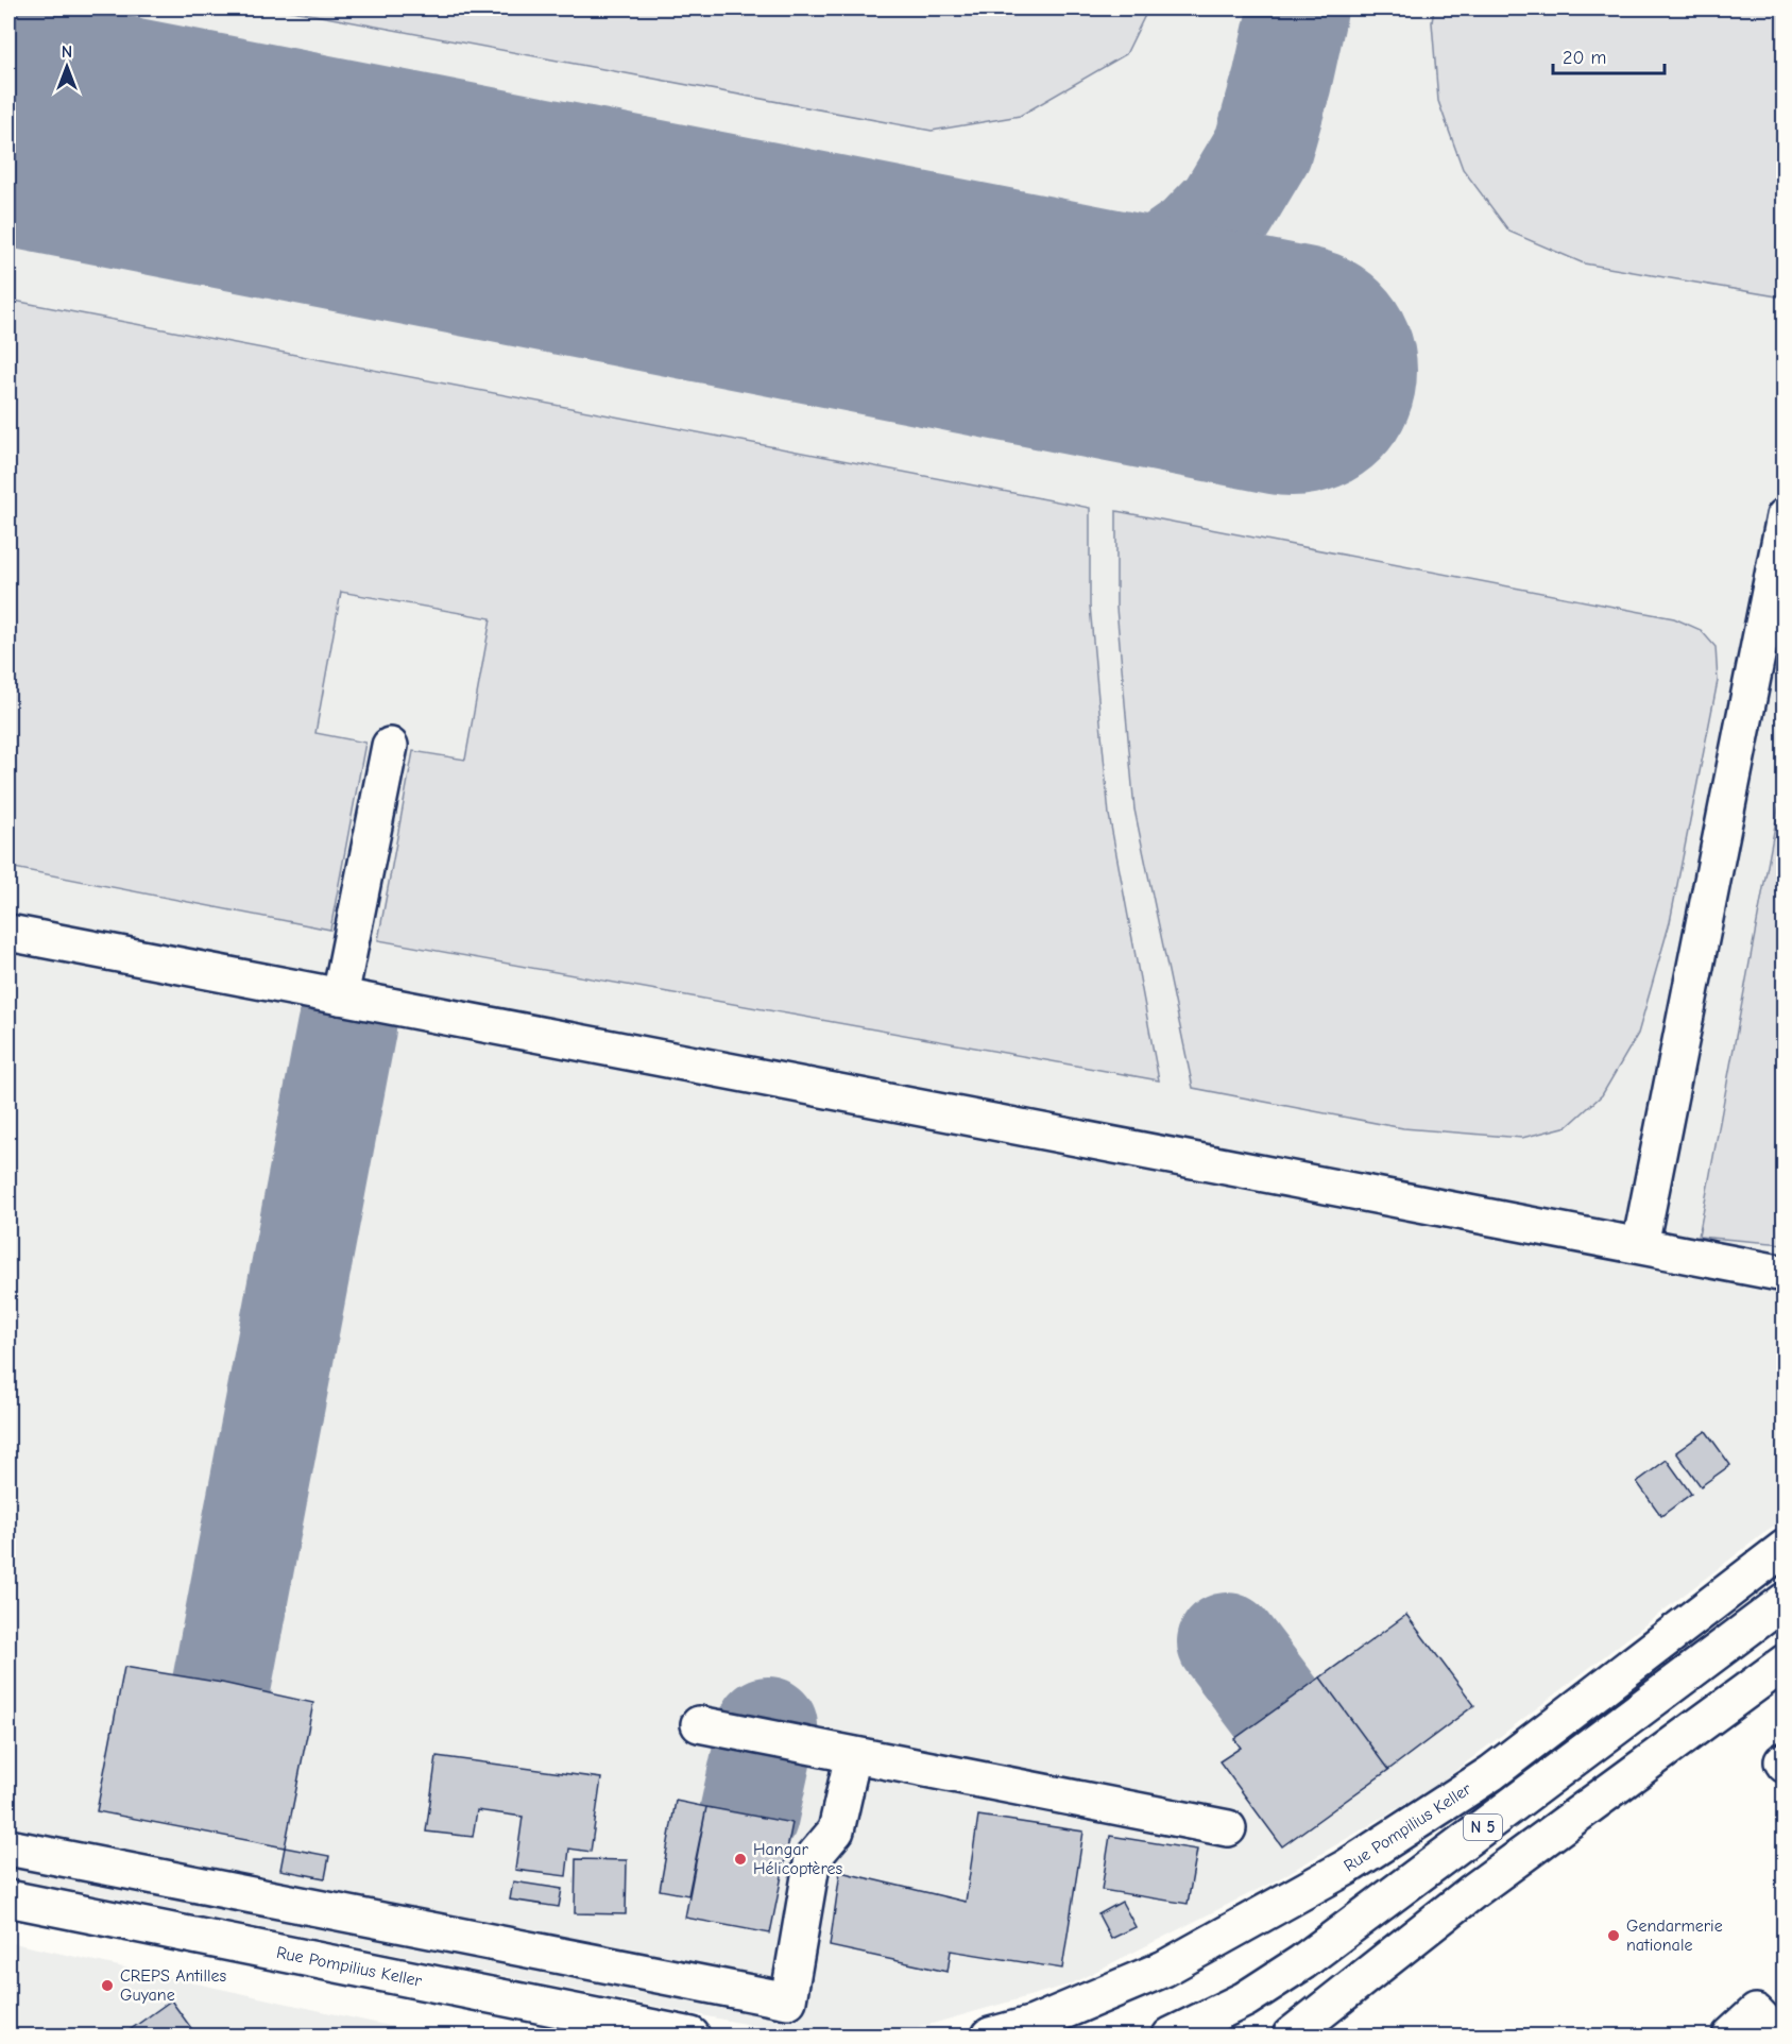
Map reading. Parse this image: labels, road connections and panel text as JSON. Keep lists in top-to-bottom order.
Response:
{
  "streets": {
    "street": ["Rue Pompilius Keller", "N 5"]
  },
  "places": ["Hangar Hélicoptères", "Gendarmerie nationale", "CREPS Antilles Guyane"],
  "scale_bar": "20 m",
  "north": "top"
}
